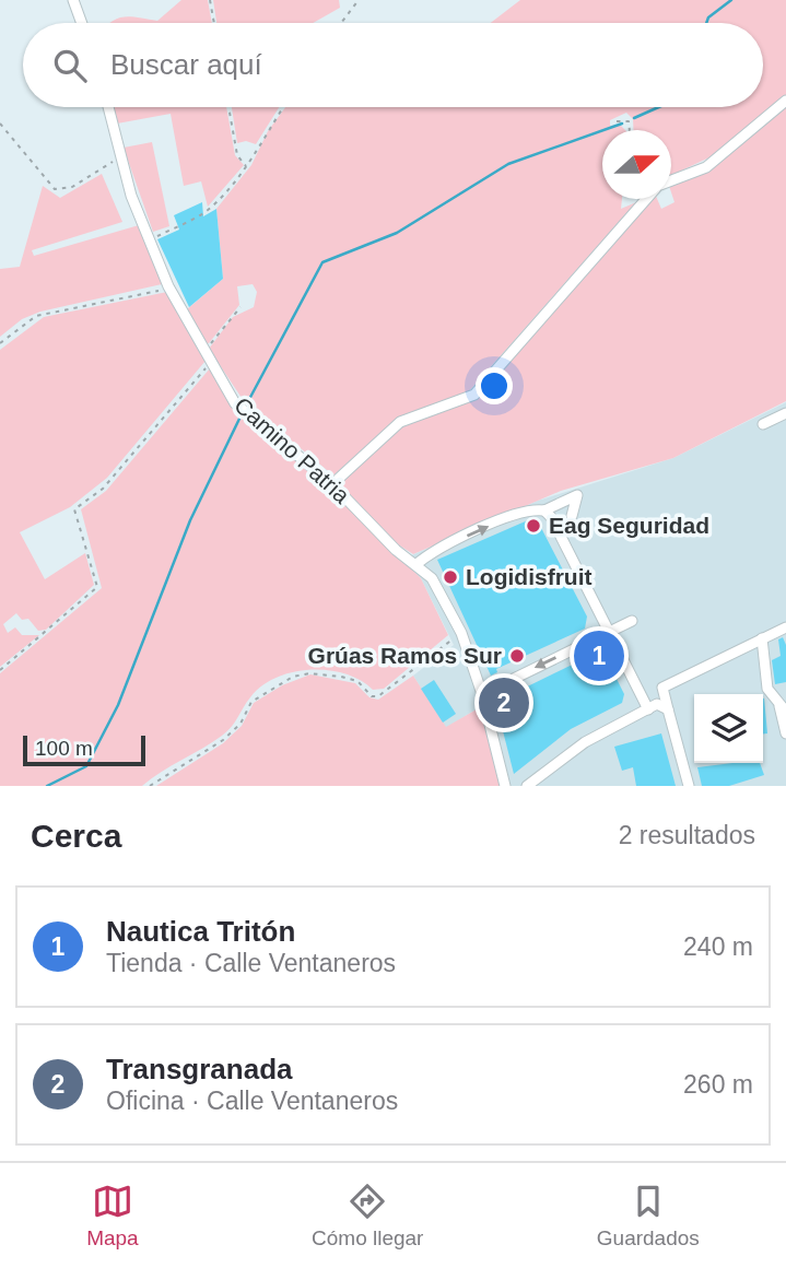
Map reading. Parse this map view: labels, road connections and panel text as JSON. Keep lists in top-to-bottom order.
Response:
{
  "streets": {
    "street": ["Camino Patria"]
  },
  "places": ["Eag Seguridad", "Logidisfruit", "Grúas Ramos Sur"],
  "scale_bar": "100 m",
  "north": "right",
  "page": {
    "search": "Buscar aquí",
    "pins": ["1", "2"],
    "scale": "100 m",
    "heading": ["Cerca", "2 resultados"],
    "list": [
      {
        "mark": "1",
        "name": "Nautica Tritón",
        "note": "Tienda · Calle Ventaneros",
        "value": "240 m"
      },
      {
        "mark": "2",
        "name": "Transgranada",
        "note": "Oficina · Calle Ventaneros",
        "value": "260 m"
      }
    ],
    "nav": ["Mapa", "Cómo llegar", "Guardados"]
  }
}
